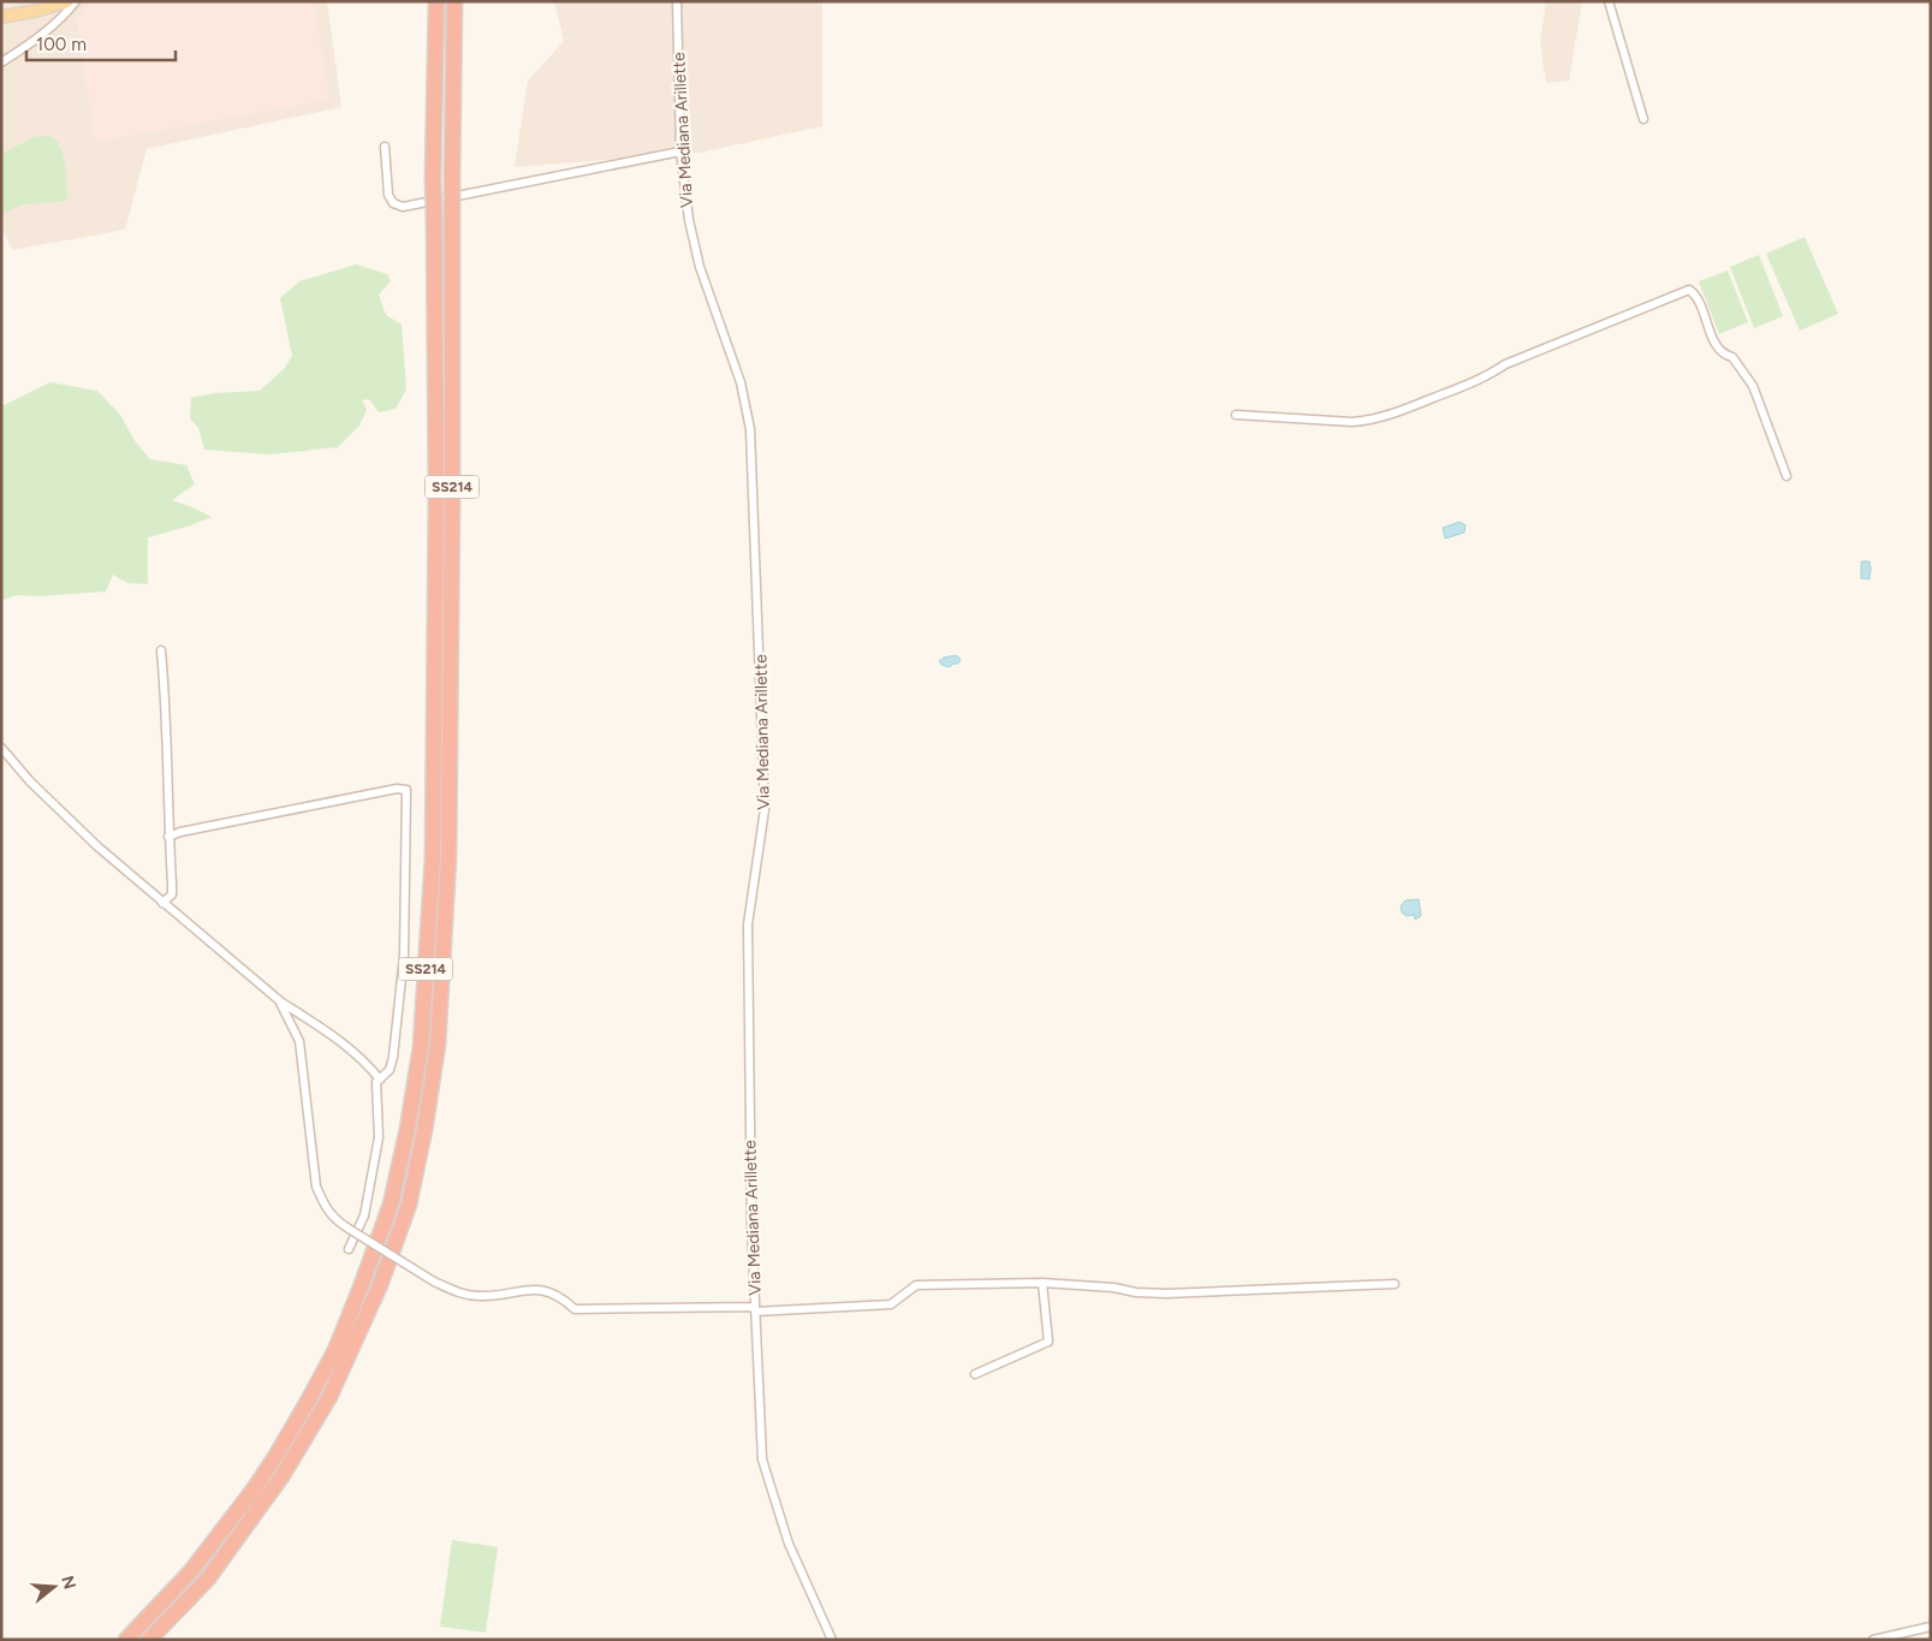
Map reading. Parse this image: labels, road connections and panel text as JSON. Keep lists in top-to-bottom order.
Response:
{
  "streets": {
    "highway": ["SS214"],
    "street": ["Via Mediana Arillette"]
  },
  "scale_bar": "100 m",
  "north": "right"
}
